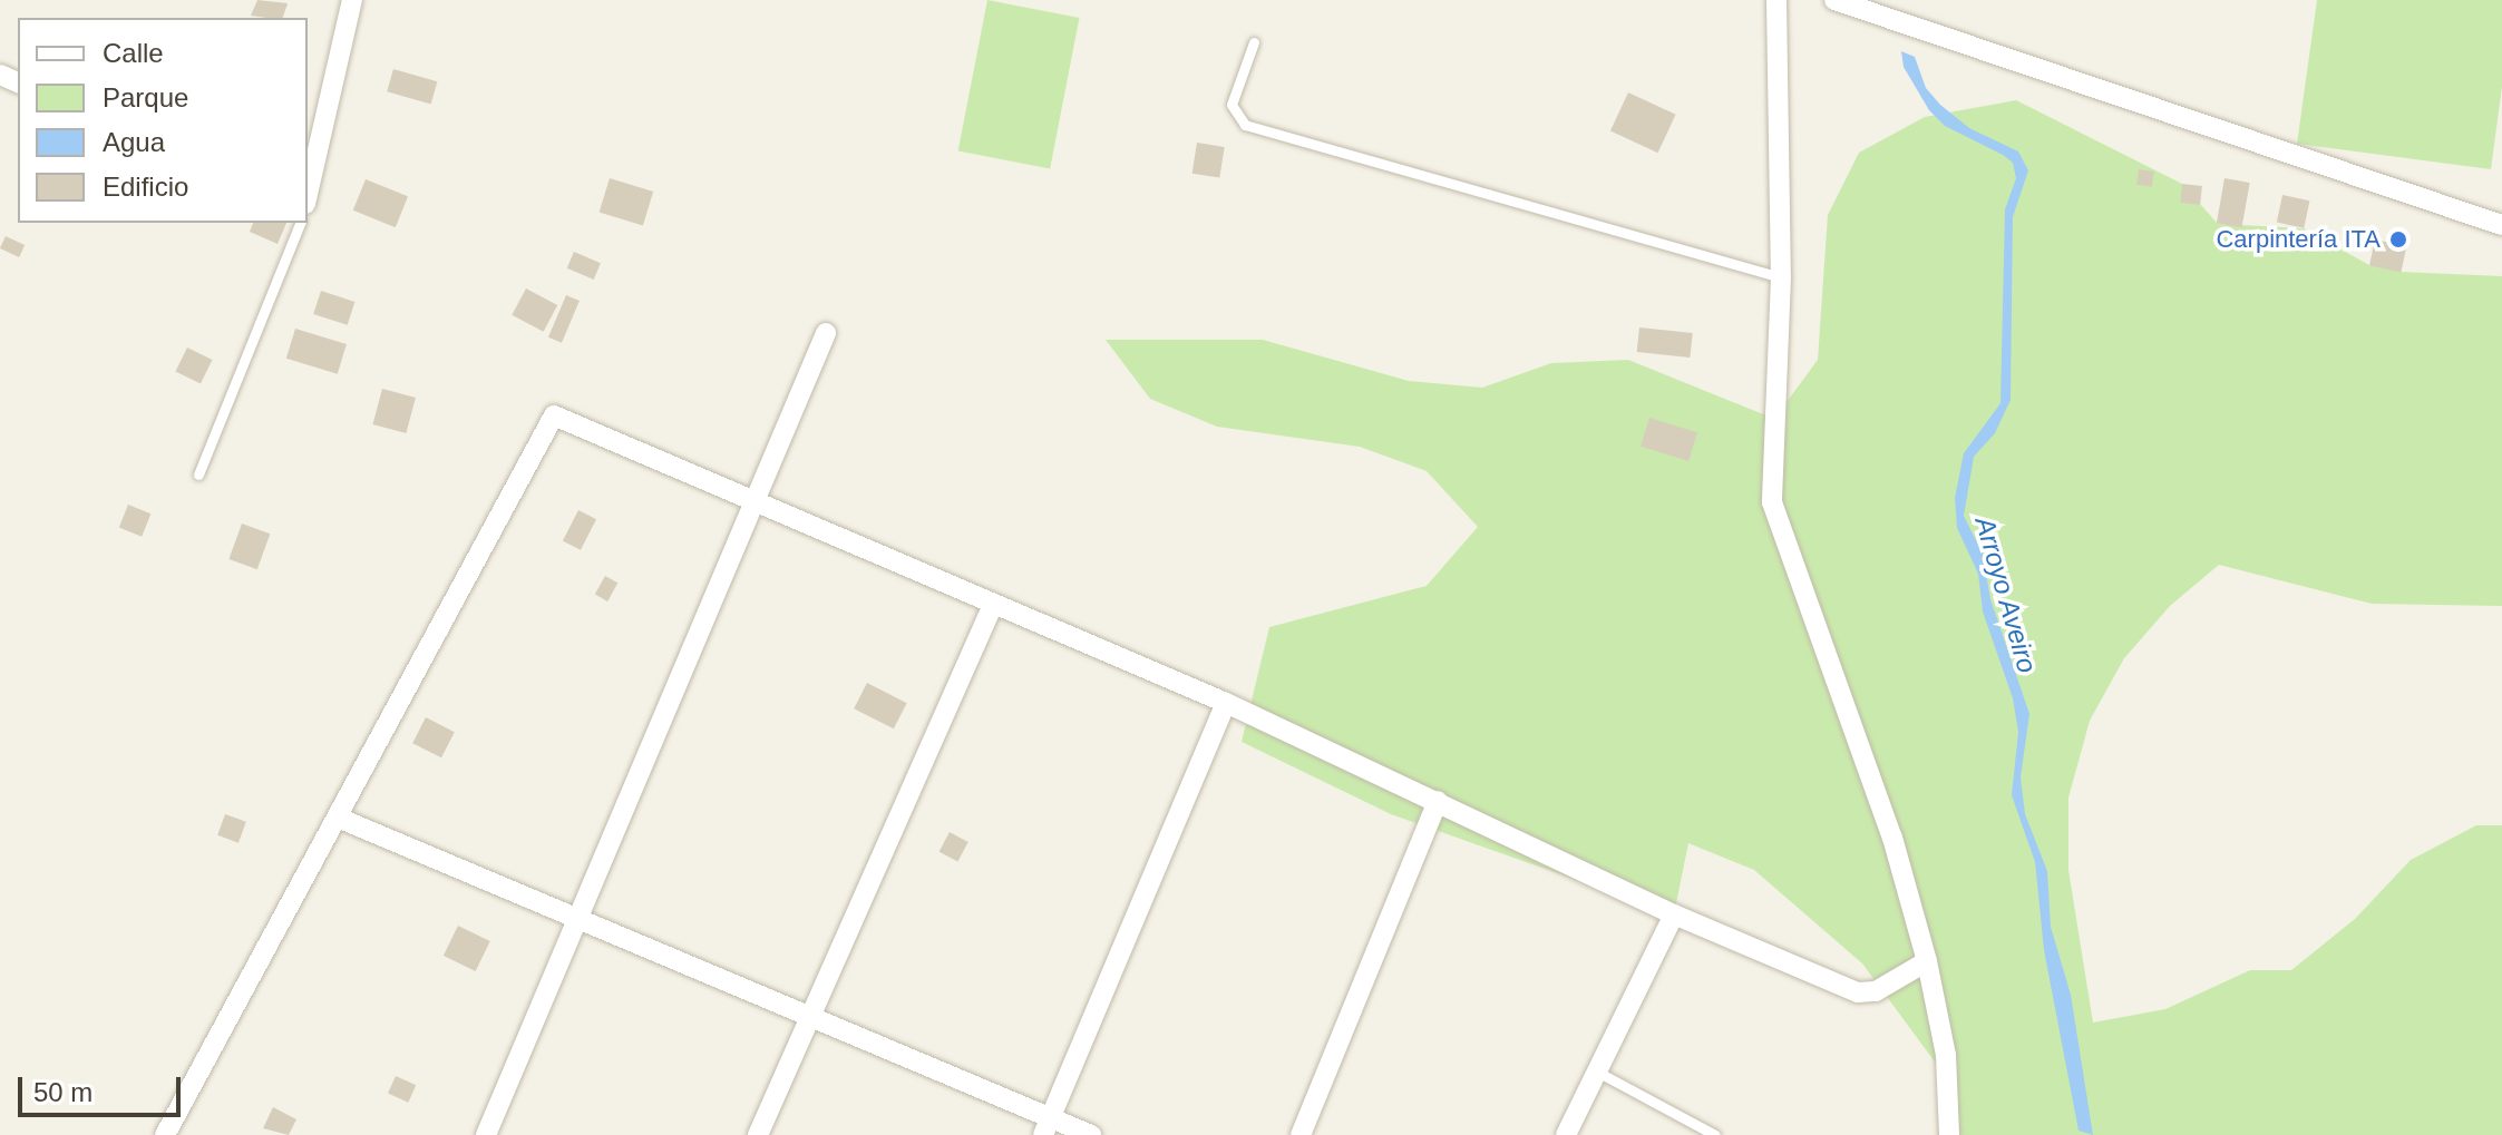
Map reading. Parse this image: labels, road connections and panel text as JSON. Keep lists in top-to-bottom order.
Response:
{
  "water": ["Arroyo Aveiro"],
  "places": ["Carpintería ITA"],
  "legend": [
    "Calle",
    "Parque",
    "Agua",
    "Edificio"
  ],
  "scale_bar": "50 m"
}
